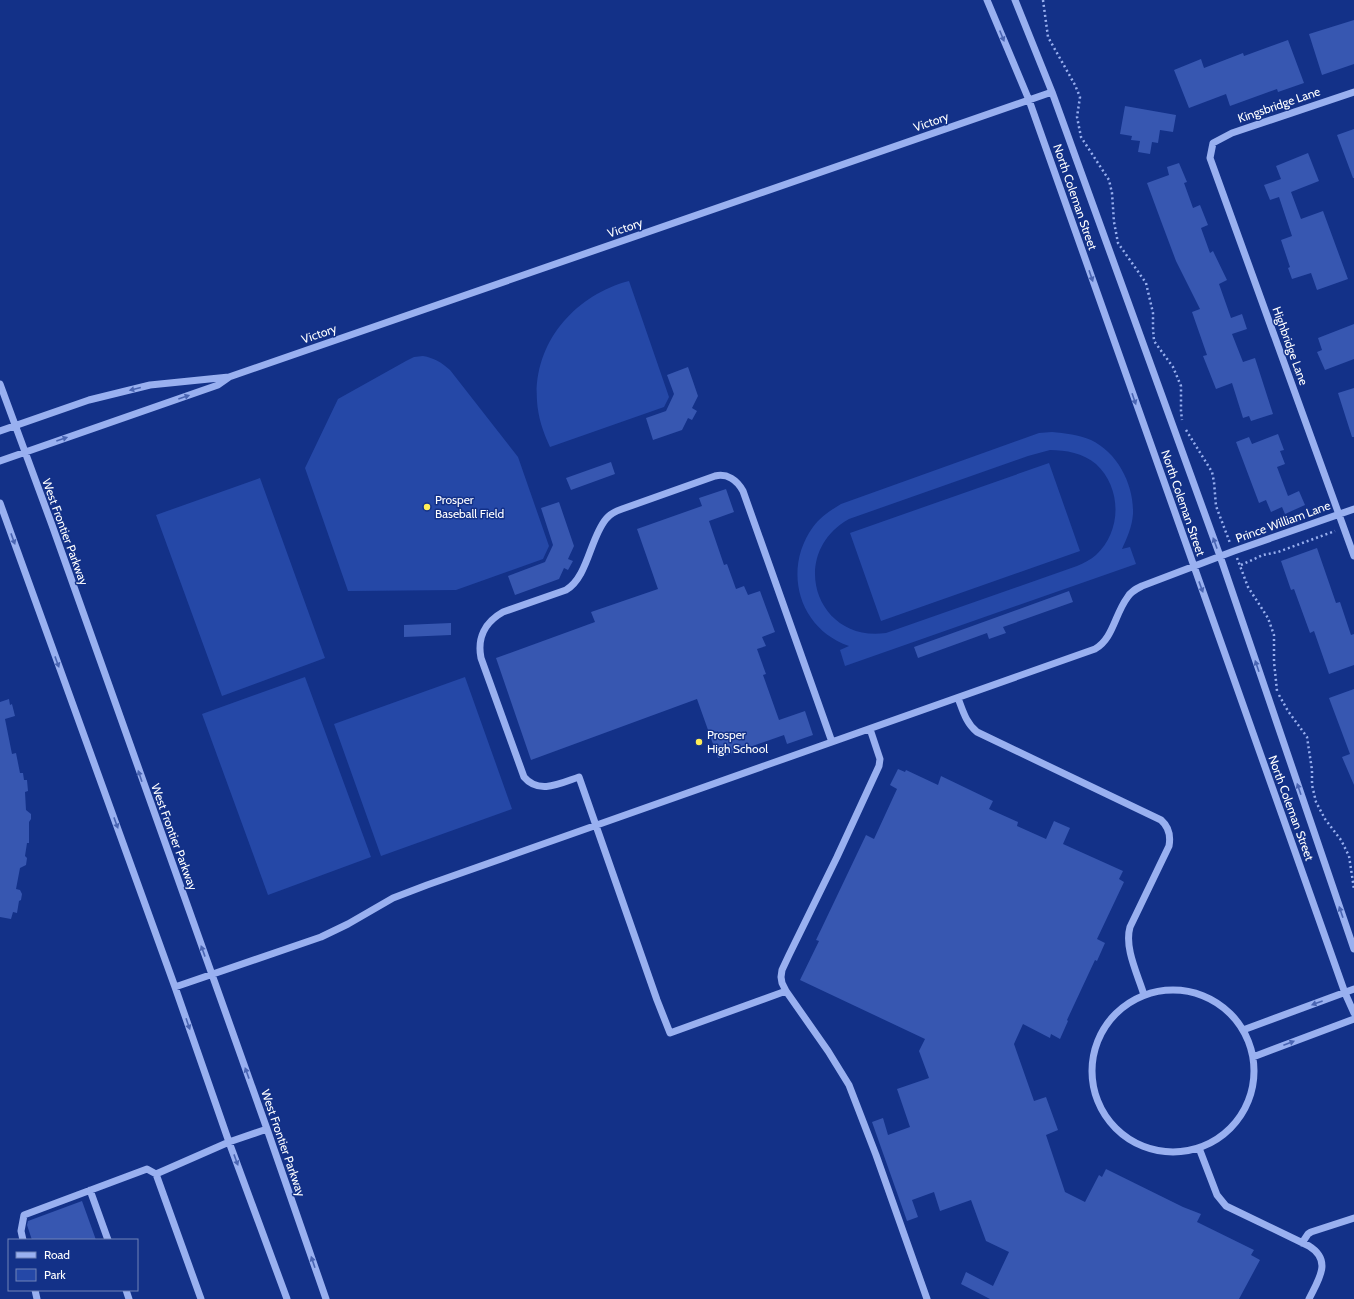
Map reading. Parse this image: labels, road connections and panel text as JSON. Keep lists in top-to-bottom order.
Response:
{
  "streets": {
    "street": [
      "Kingsbridge Lane",
      "Victory",
      "North Coleman Street",
      "Highbridge Lane",
      "Prince William Lane",
      "West Frontier Parkway"
    ]
  },
  "crossings": [
    ["Kingsbridge Lane", "Highbridge Lane"],
    ["Victory", "North Coleman Street"],
    ["Victory", "West Frontier Parkway"],
    ["North Coleman Street", "Prince William Lane"],
    ["Highbridge Lane", "Prince William Lane"],
    ["Prince William Lane", "West Frontier Parkway"]
  ],
  "places": ["Prosper Baseball Field", "Prosper High School"],
  "legend": ["Road", "Park"]
}
